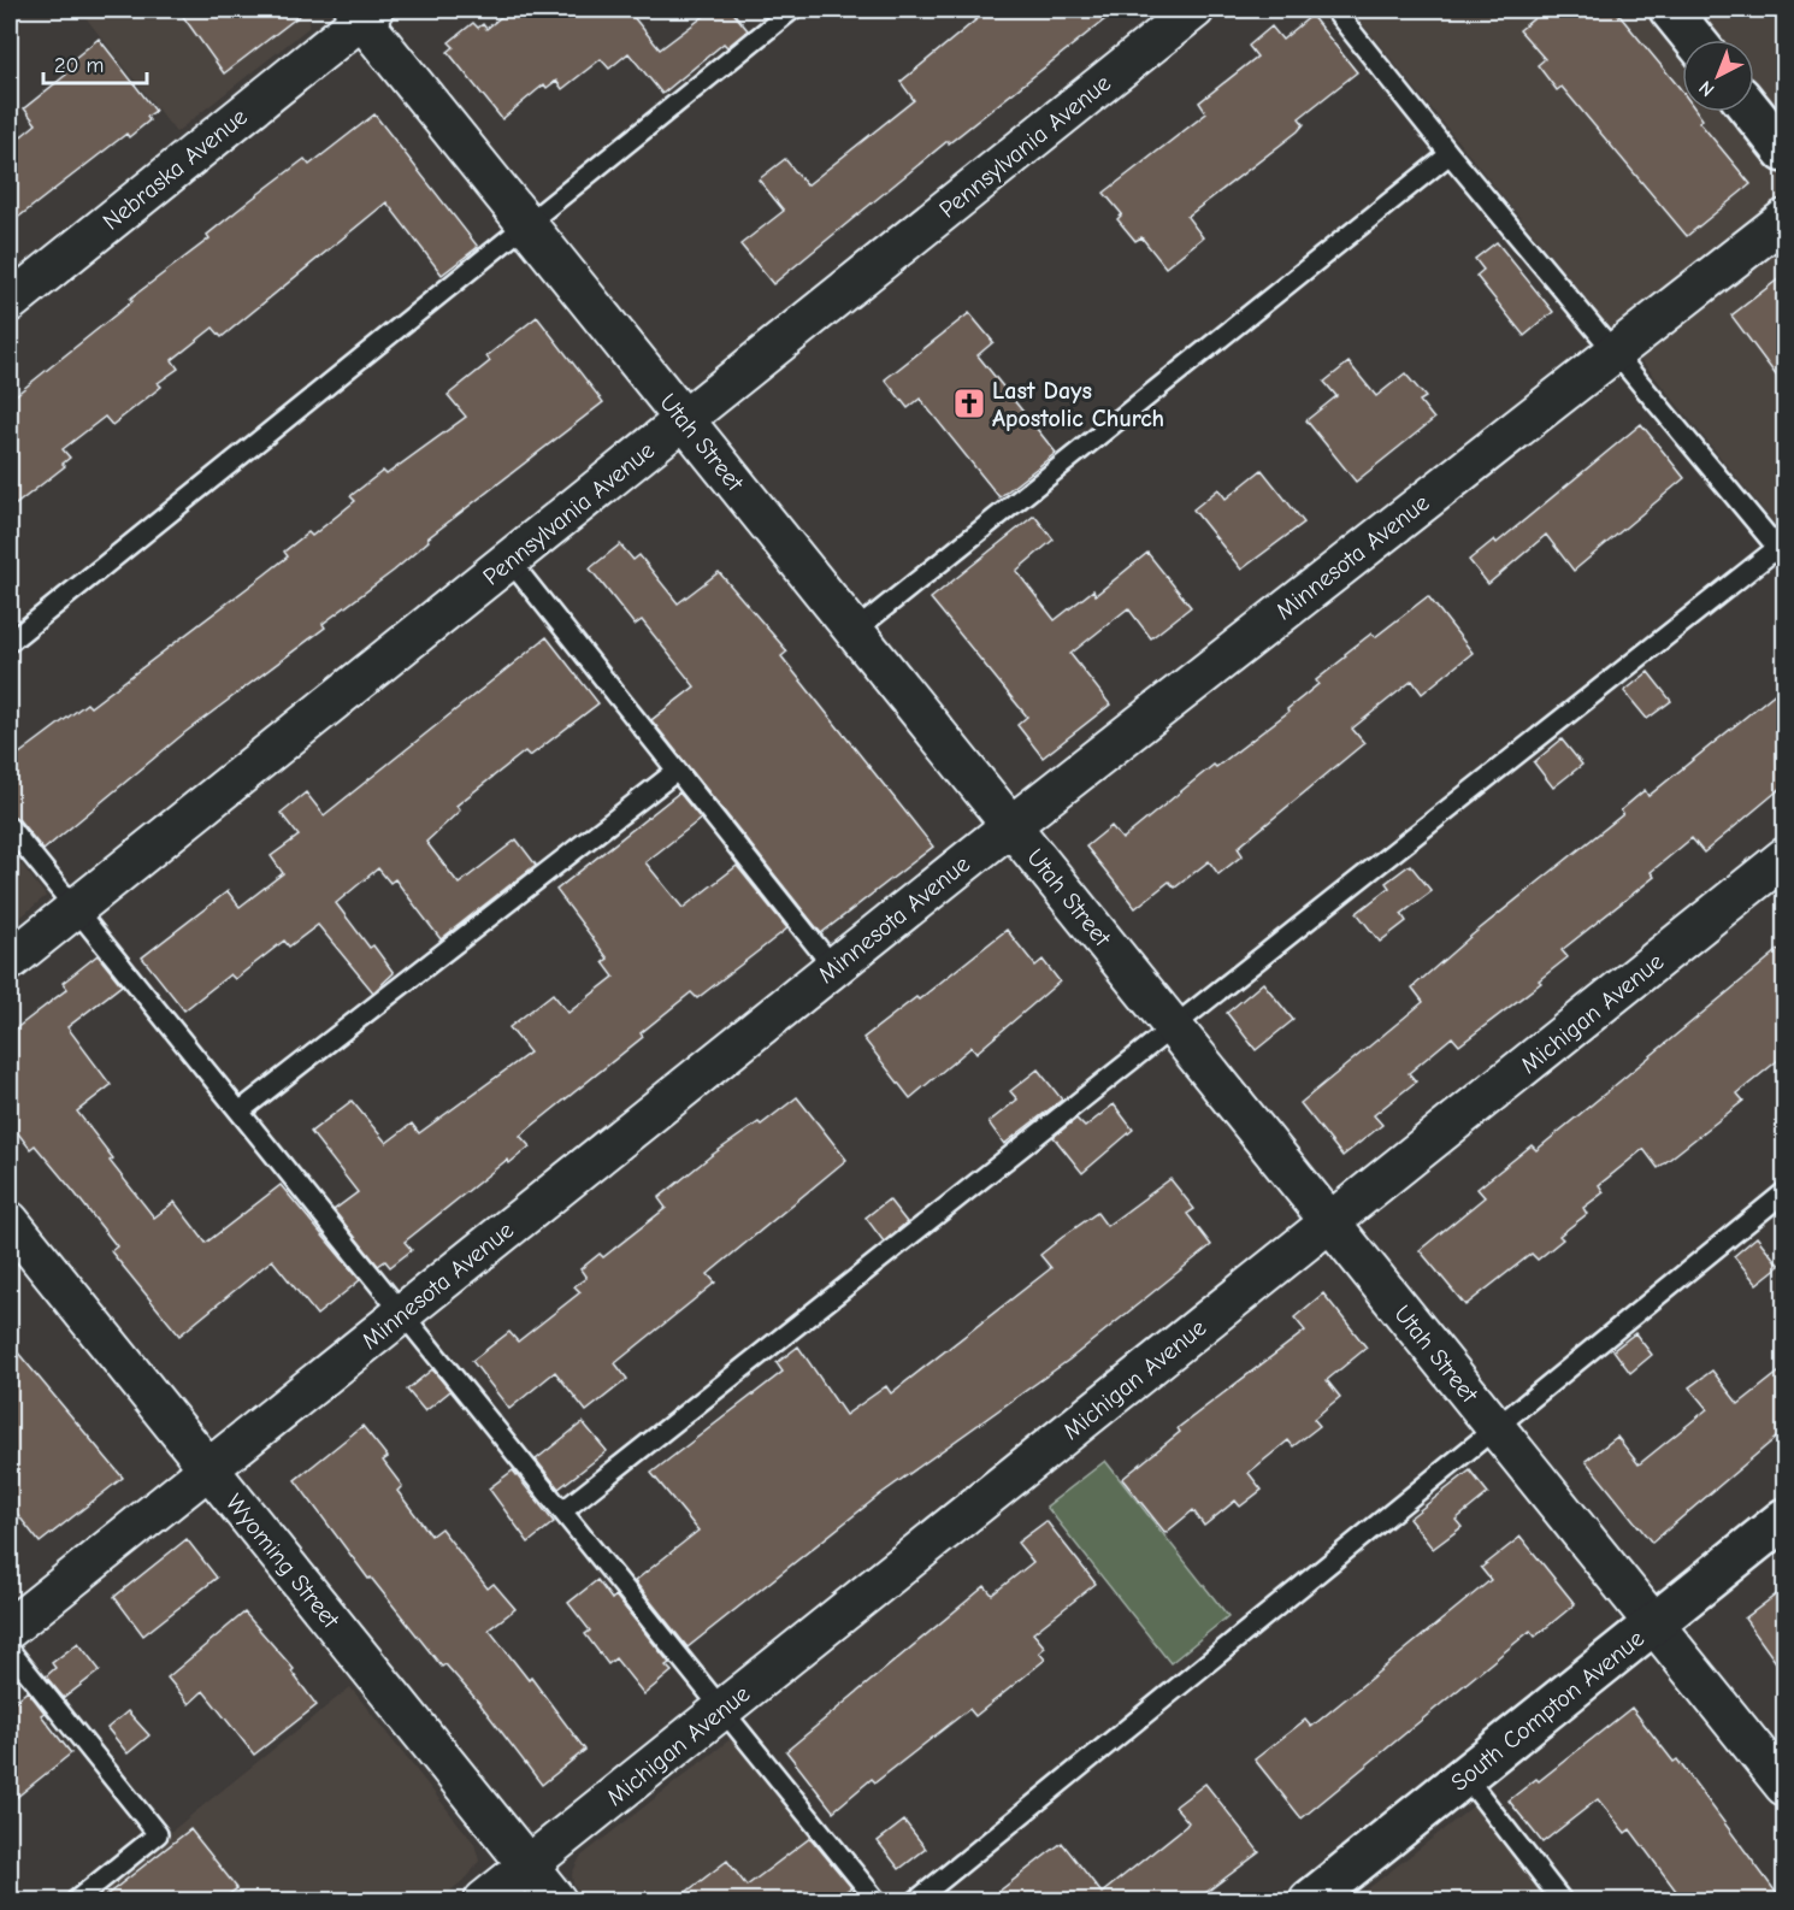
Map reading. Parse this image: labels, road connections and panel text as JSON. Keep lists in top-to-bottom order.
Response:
{
  "streets": {
    "street": [
      "Pennsylvania Avenue",
      "Nebraska Avenue",
      "Utah Street",
      "Minnesota Avenue",
      "Michigan Avenue",
      "Wyoming Street",
      "South Compton Avenue"
    ]
  },
  "crossings": [
    ["Pennsylvania Avenue", "Utah Street"],
    ["Nebraska Avenue", "Utah Street"],
    ["Utah Street", "Minnesota Avenue"],
    ["Utah Street", "Michigan Avenue"],
    ["Utah Street", "South Compton Avenue"],
    ["Minnesota Avenue", "Wyoming Street"],
    ["Michigan Avenue", "Wyoming Street"]
  ],
  "places": {
    "church": ["Last Days Apostolic Church"]
  },
  "scale_bar": "20 m",
  "north": "bottom left"
}
